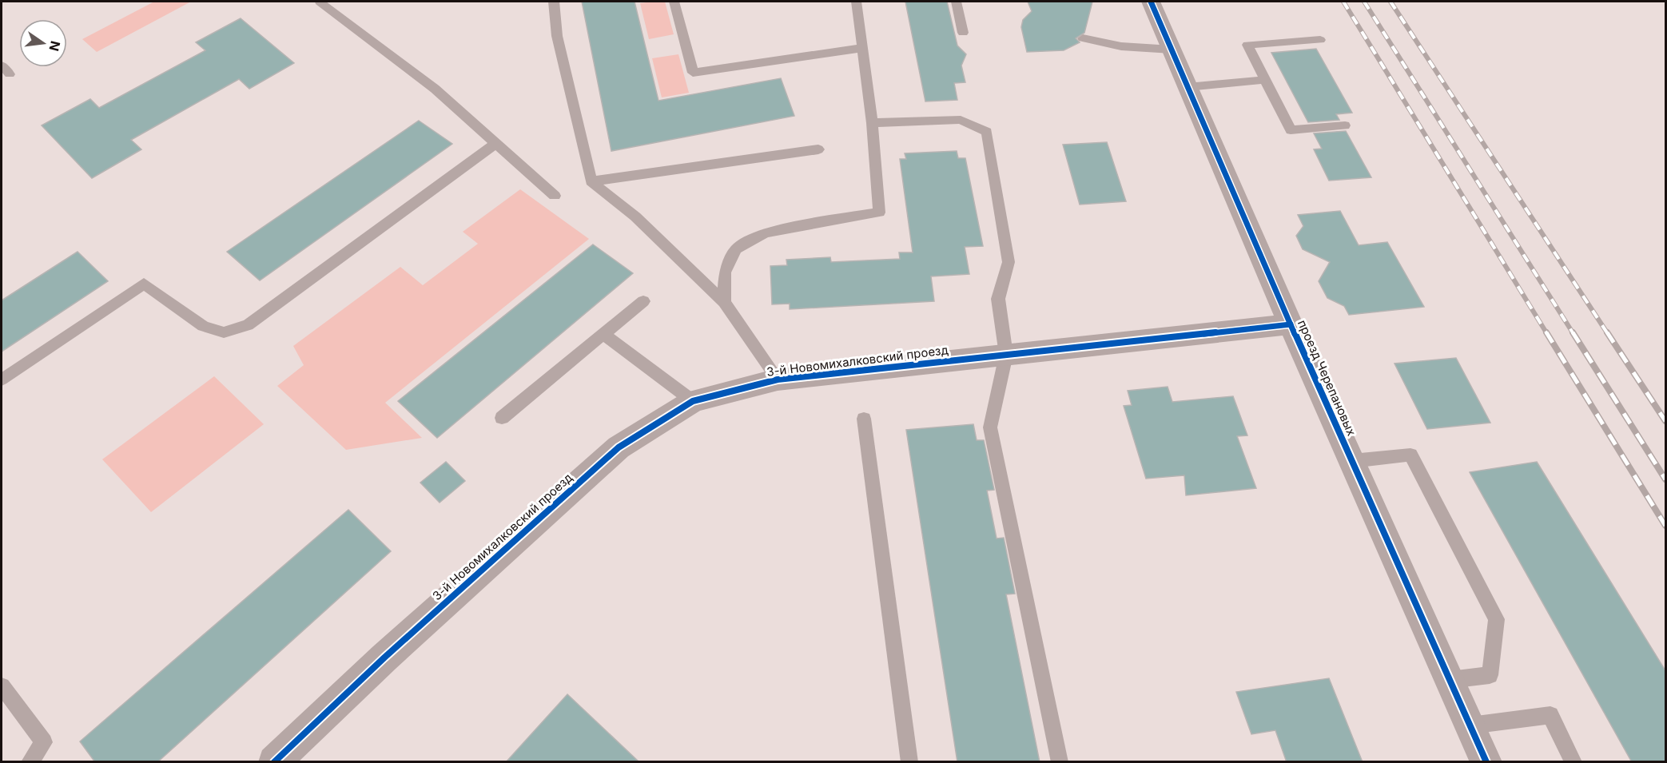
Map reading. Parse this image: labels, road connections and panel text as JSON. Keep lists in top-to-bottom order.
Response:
{
  "streets": {
    "street": ["3-й Новомихалковский проезд", "проезд Черепановых"]
  },
  "crossings": [
    ["3-й Новомихалковский проезд", "проезд Черепановых"]
  ],
  "north": "right"
}
